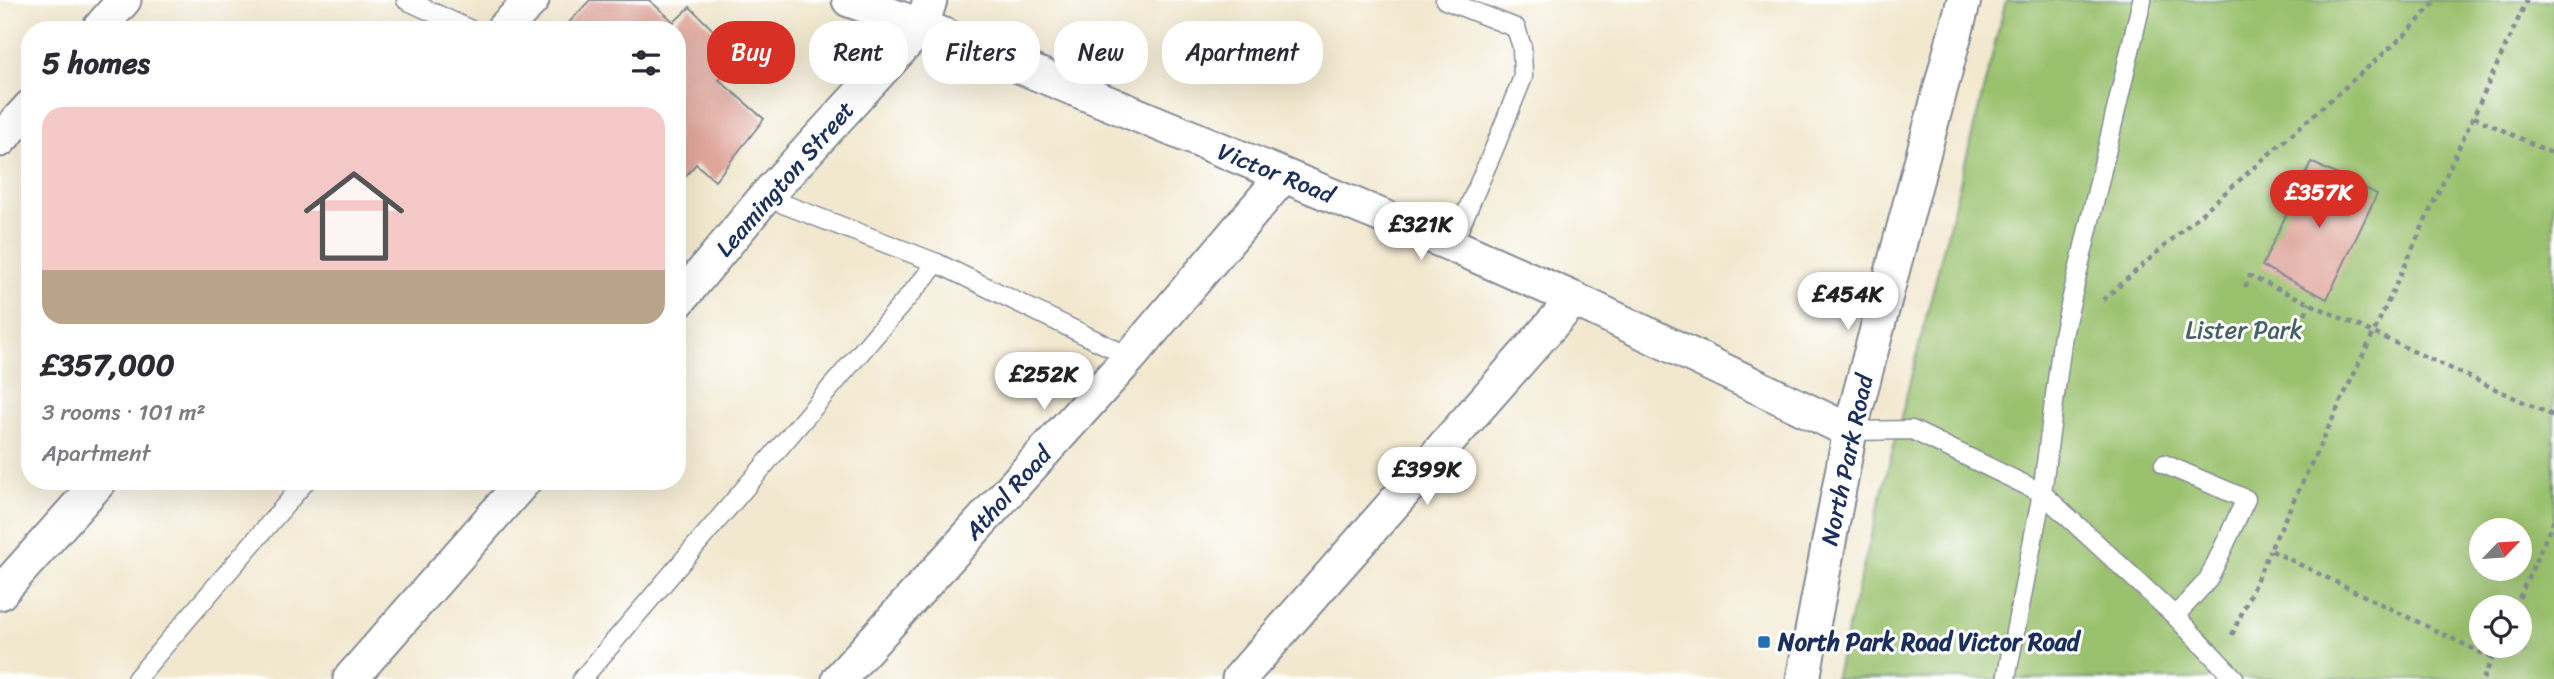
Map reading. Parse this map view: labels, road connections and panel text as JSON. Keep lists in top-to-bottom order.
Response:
{
  "streets": {
    "street": [
      "Victor Road",
      "Leamington Street",
      "North Park Road",
      "Athol Road"
    ]
  },
  "crossings": [
    ["Victor Road", "Leamington Street"],
    ["Victor Road", "North Park Road"],
    ["Victor Road", "Athol Road"]
  ],
  "parks": ["Lister Park"],
  "places": {
    "transit": ["North Park Road Victor Road"]
  },
  "north": "top right",
  "page": {
    "chip": [
      "Buy",
      "Rent",
      "Filters",
      "New",
      "Apartment"
    ],
    "heading": "5 homes",
    "list": [
      {
        "name": "£357,000",
        "note": "3 rooms · 101 m² · Apartment"
      }
    ],
    "price": [
      "£357K",
      "£321K",
      "£454K",
      "£252K",
      "£399K"
    ]
  }
}
